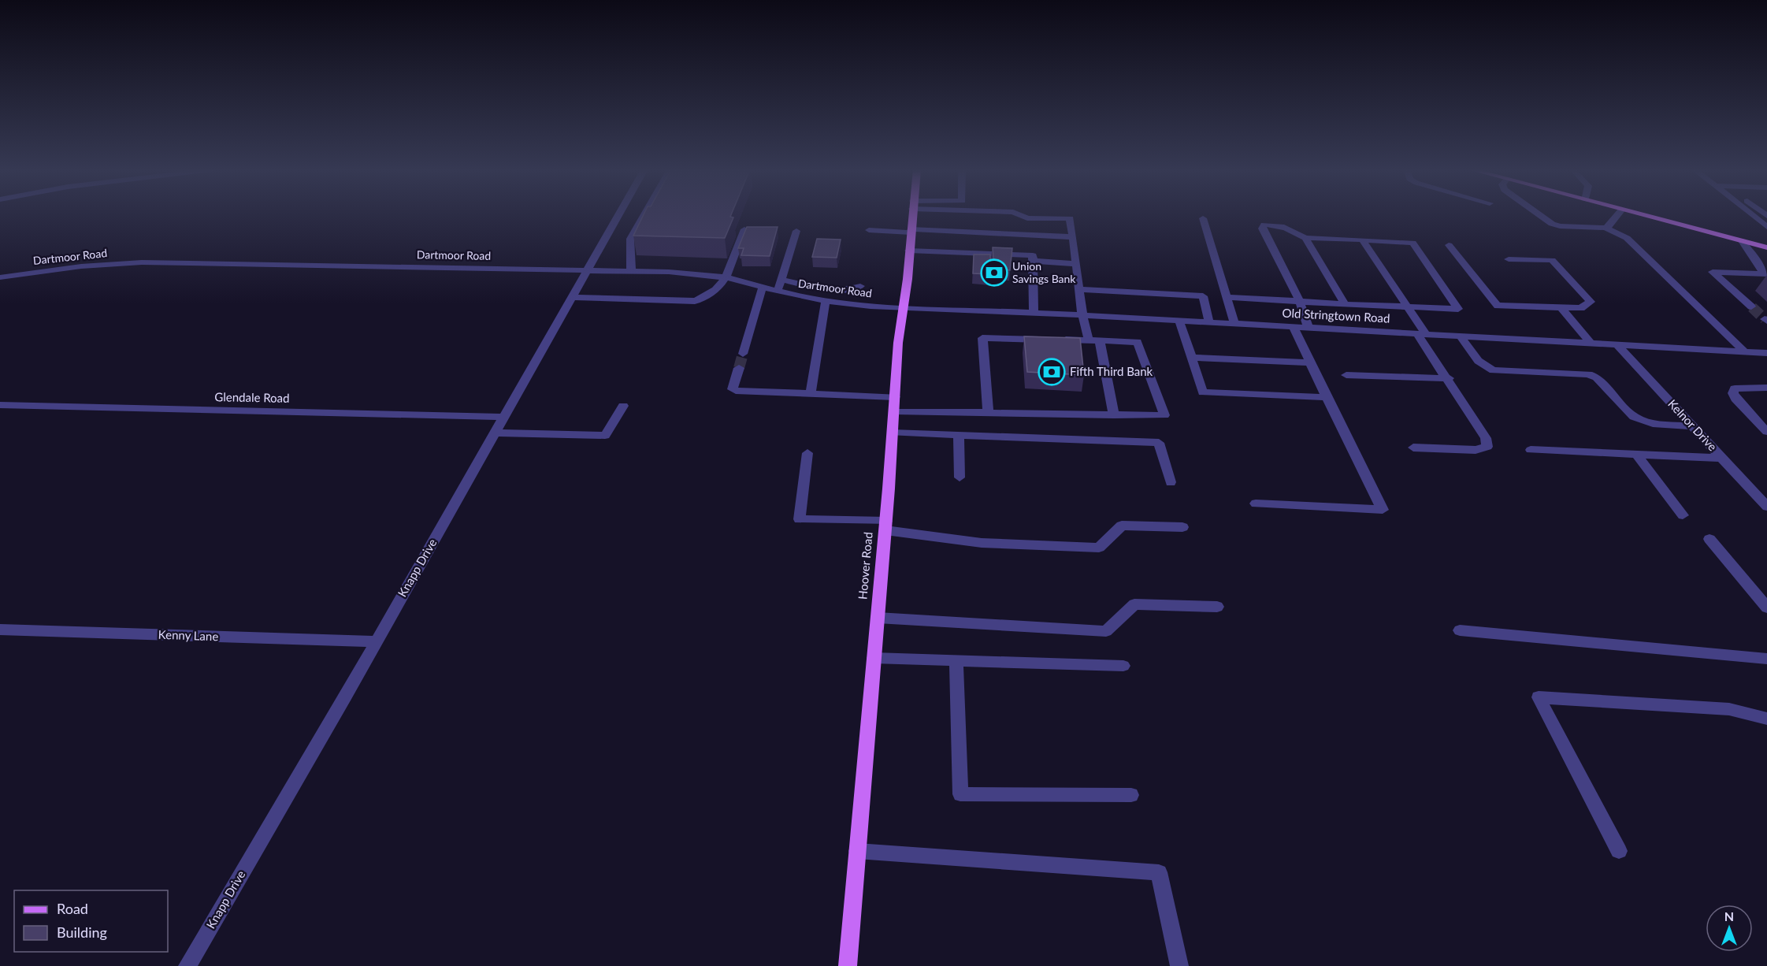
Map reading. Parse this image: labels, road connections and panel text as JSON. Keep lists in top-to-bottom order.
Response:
{
  "streets": {
    "main road": ["Hoover Road"],
    "street": [
      "Dartmoor Road",
      "Old Stringtown Road",
      "Glendale Road",
      "Kelnor Drive",
      "Knapp Drive",
      "Kenny Lane"
    ]
  },
  "crossings": [
    ["Dartmoor Road", "Old Stringtown Road"],
    ["Dartmoor Road", "Hoover Road"],
    ["Dartmoor Road", "Knapp Drive"],
    ["Old Stringtown Road", "Kelnor Drive"],
    ["Old Stringtown Road", "Hoover Road"],
    ["Glendale Road", "Knapp Drive"],
    ["Knapp Drive", "Kenny Lane"]
  ],
  "places": {
    "bank": ["Union Savings Bank", "Fifth Third Bank"]
  },
  "legend": ["Road", "Building"],
  "north": "top"
}
